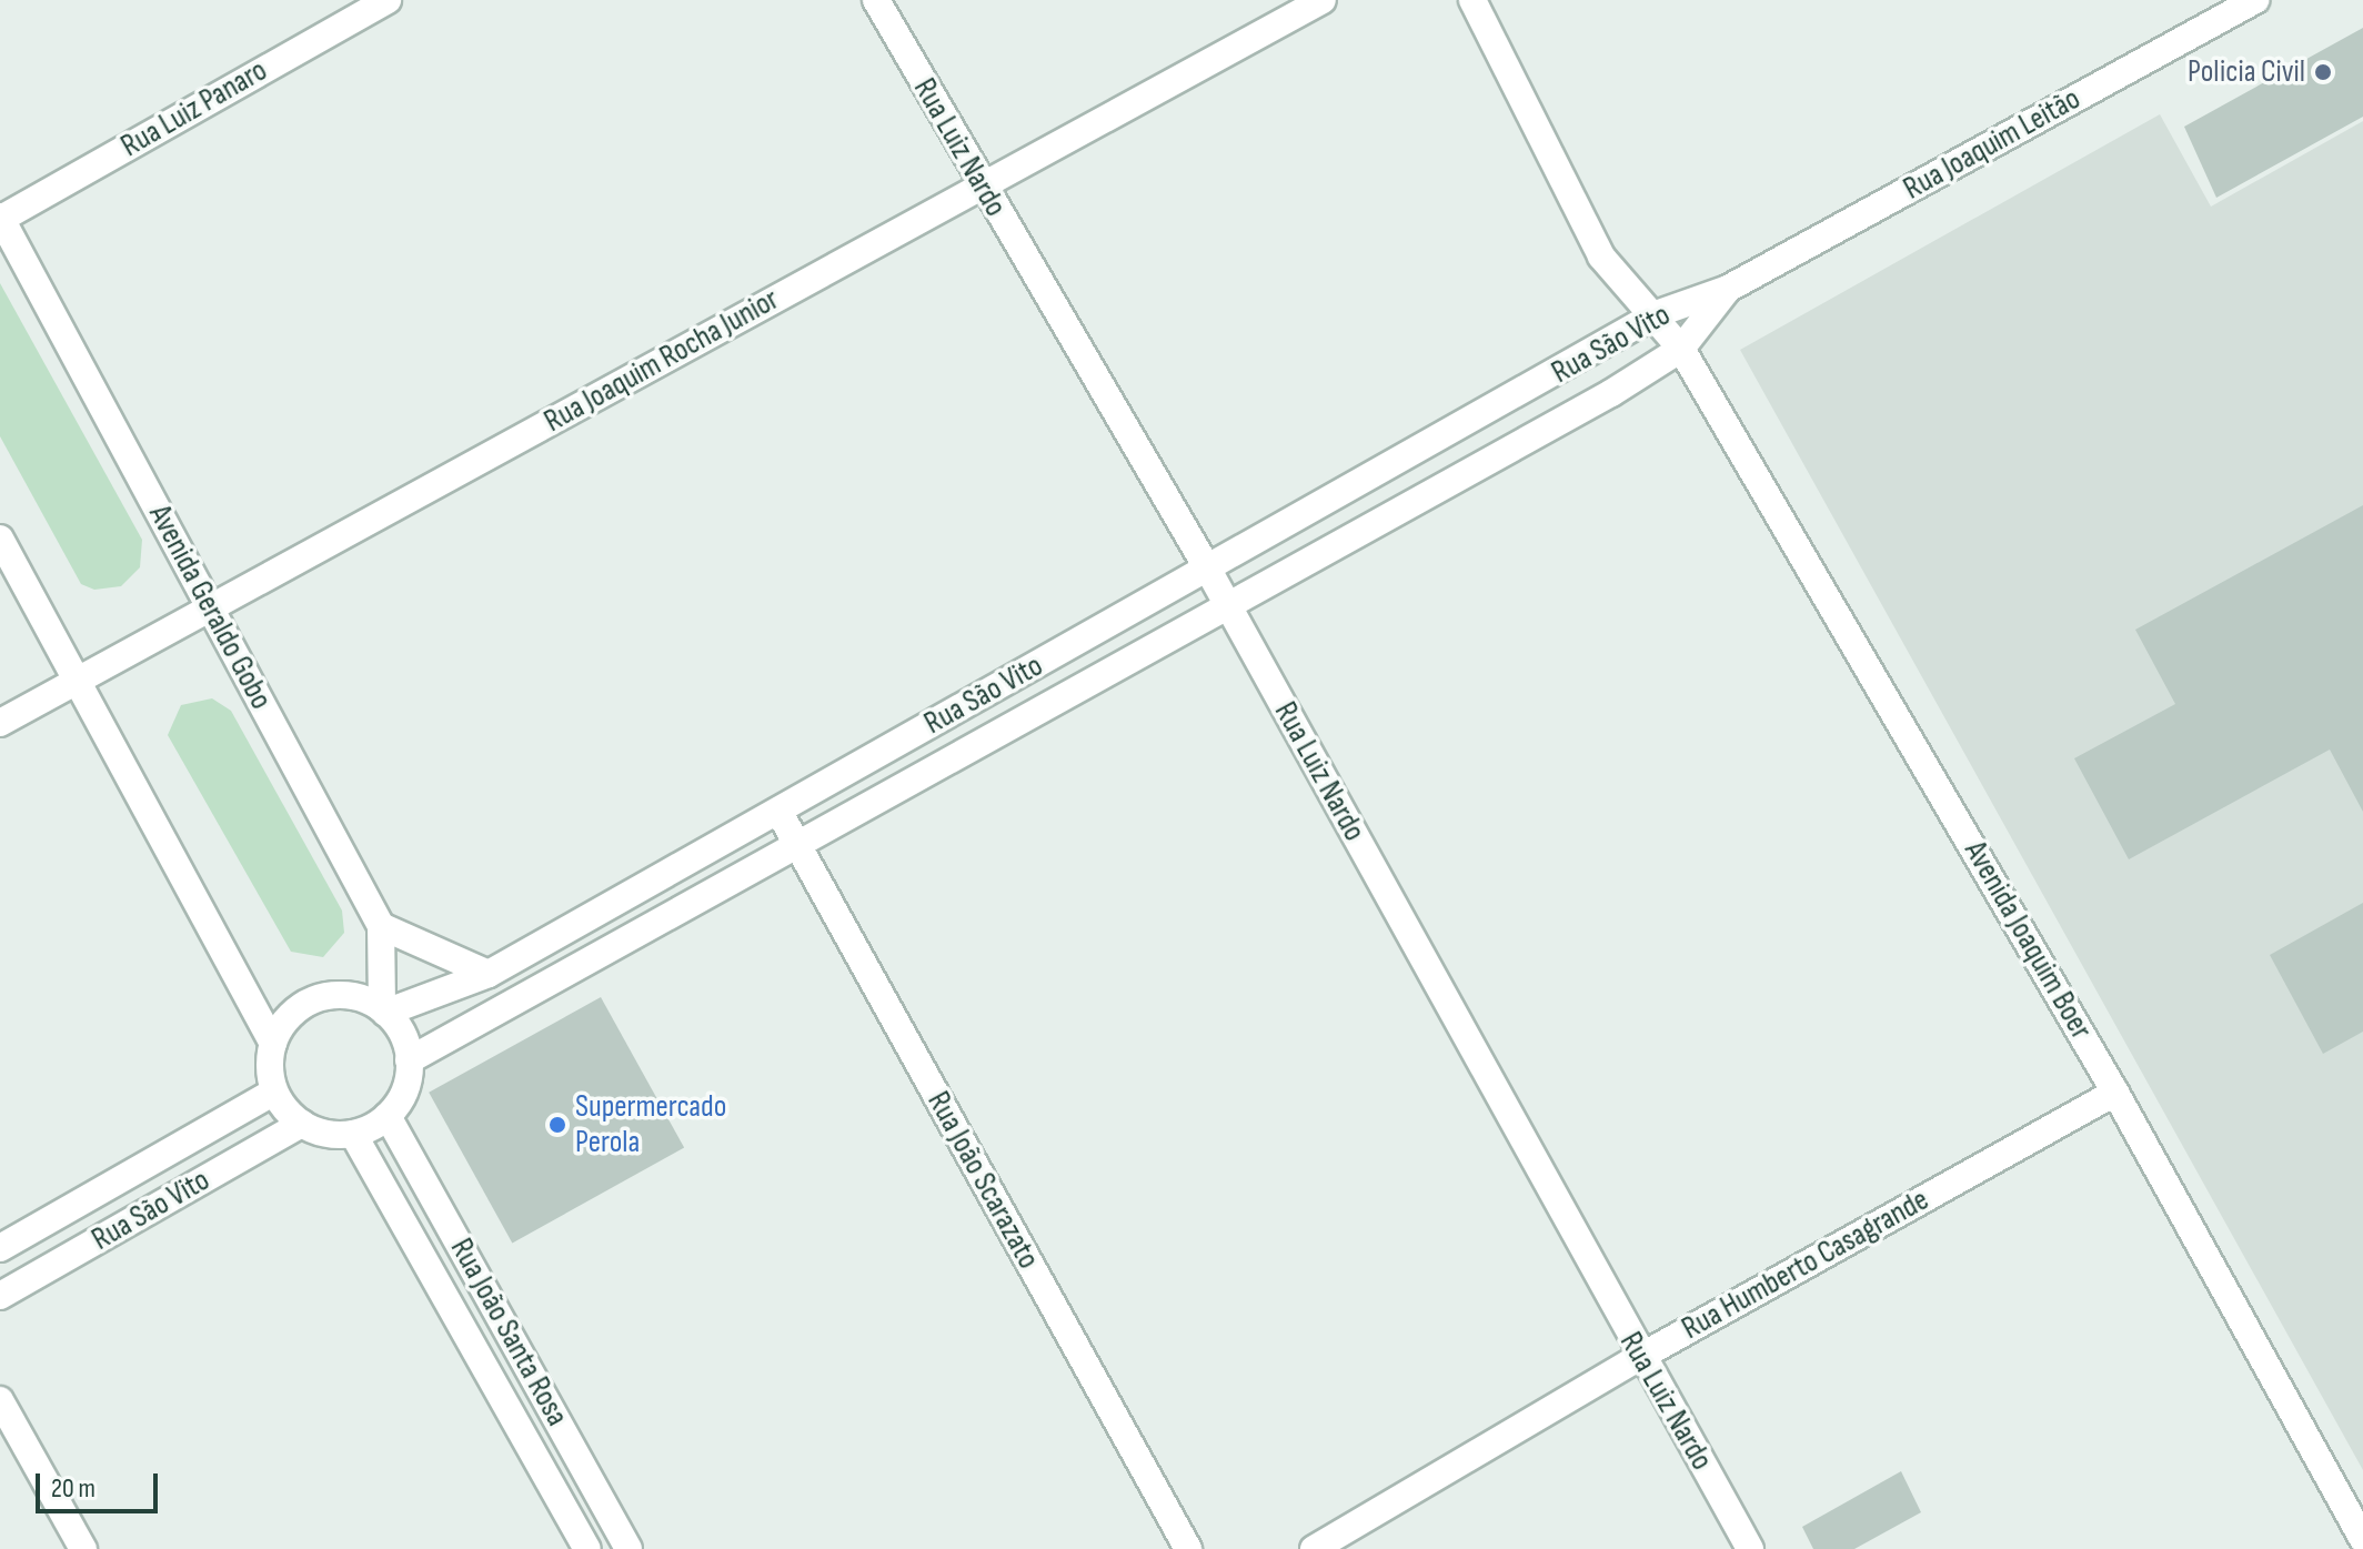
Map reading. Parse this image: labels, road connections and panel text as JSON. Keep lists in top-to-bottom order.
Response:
{
  "streets": {
    "street": [
      "Rua Luiz Panaro",
      "Rua Joaquim Leitão",
      "Rua Luiz Nardo",
      "Rua São Vito",
      "Rua Joaquim Rocha Junior",
      "Avenida Geraldo Gobo",
      "Avenida Joaquim Boer",
      "Rua João Scarazato",
      "Rua Humberto Casagrande",
      "Rua João Santa Rosa"
    ]
  },
  "crossings": [
    ["Rua Luiz Panaro", "Avenida Geraldo Gobo"],
    ["Rua Joaquim Leitão", "Rua São Vito"],
    ["Rua Luiz Nardo", "Rua São Vito"],
    ["Rua Luiz Nardo", "Rua Joaquim Rocha Junior"],
    ["Rua Luiz Nardo", "Rua Humberto Casagrande"],
    ["Rua São Vito", "Avenida Geraldo Gobo"],
    ["Rua São Vito", "Avenida Joaquim Boer"],
    ["Rua São Vito", "Rua João Scarazato"],
    ["Rua São Vito", "Rua João Santa Rosa"],
    ["Rua Joaquim Rocha Junior", "Avenida Geraldo Gobo"],
    ["Avenida Geraldo Gobo", "Rua João Santa Rosa"],
    ["Avenida Joaquim Boer", "Rua Humberto Casagrande"]
  ],
  "places": ["Policia Civil", "Supermercado Perola"],
  "scale_bar": "20 m"
}
